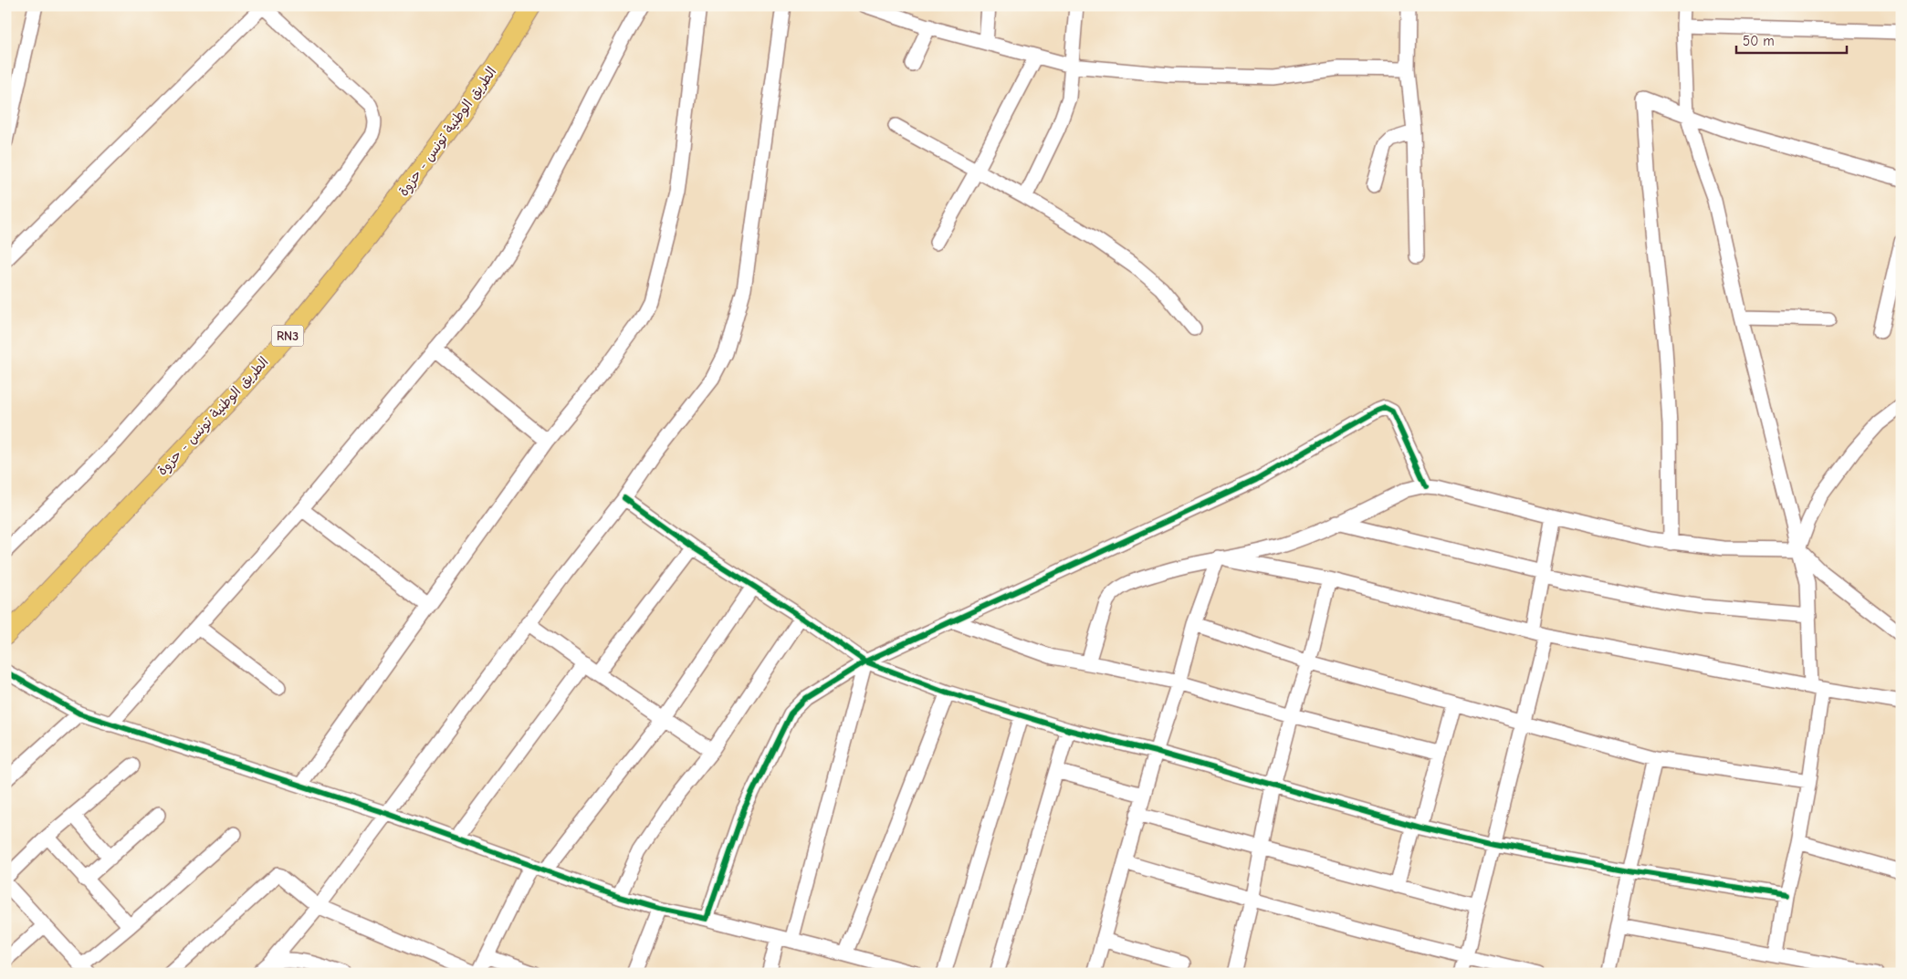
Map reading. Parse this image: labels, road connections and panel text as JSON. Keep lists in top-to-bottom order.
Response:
{
  "streets": {
    "main road": ["الطريق الوطنية تونس - حزوة", "RN3"]
  },
  "scale_bar": "50 m"
}
